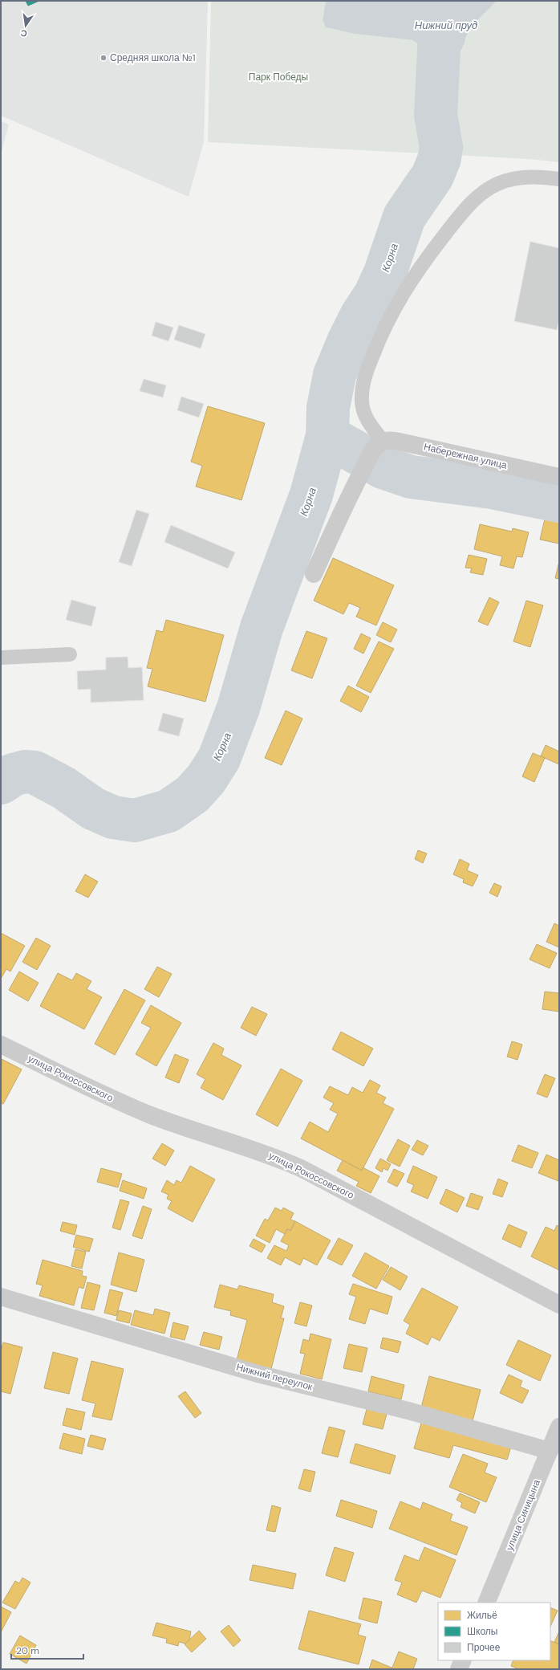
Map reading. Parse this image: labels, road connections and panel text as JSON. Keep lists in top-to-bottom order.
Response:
{
  "streets": {
    "street": [
      "Набережная улица",
      "улица Рокоссовского",
      "Нижний переулок",
      "улица Синицына"
    ]
  },
  "crossings": [
    ["Нижний переулок", "улица Синицына"]
  ],
  "water": ["Нижний пруд", "Корна"],
  "parks": ["Парк Победы"],
  "places": ["Средняя школа №1"],
  "legend": ["Жильё", "Школы", "Прочее"],
  "scale_bar": "20 m",
  "north": "bottom"
}
